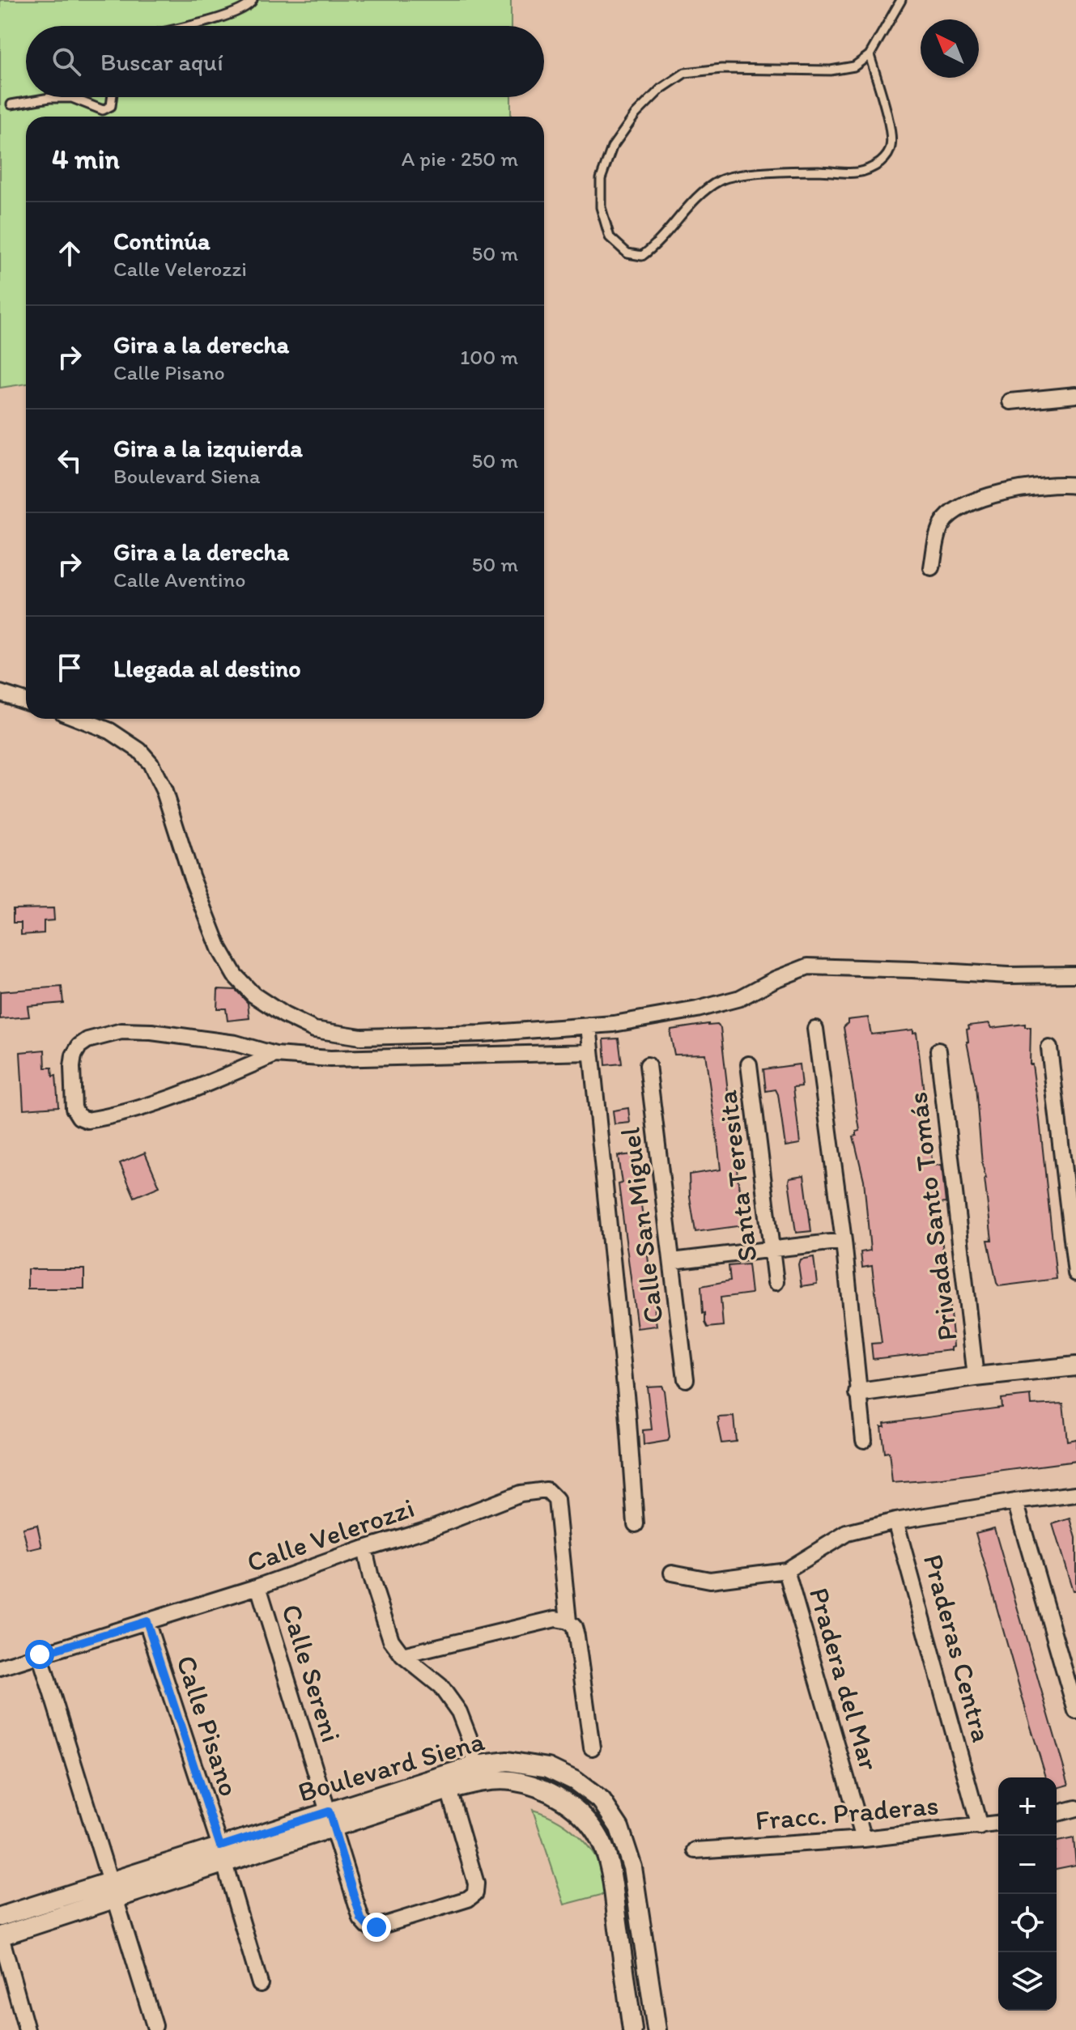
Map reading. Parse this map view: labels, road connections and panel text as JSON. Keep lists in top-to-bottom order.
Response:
{
  "streets": {
    "street": [
      "Santa Teresita",
      "Privada Santo Tomás",
      "Calle San Miguel",
      "Calle Velerozzi",
      "Praderas Centra",
      "Calle Sereni",
      "Pradera del Mar",
      "Calle Pisano",
      "Boulevard Siena",
      "Fracc. Praderas"
    ]
  },
  "crossings": [
    ["Calle Velerozzi", "Calle Sereni"],
    ["Calle Velerozzi", "Calle Pisano"],
    ["Praderas Centra", "Fracc. Praderas"],
    ["Calle Sereni", "Boulevard Siena"],
    ["Pradera del Mar", "Fracc. Praderas"],
    ["Calle Pisano", "Boulevard Siena"]
  ],
  "north": "top left",
  "page": {
    "search": "Buscar aquí",
    "heading": ["4 min", "A pie · 250 m"],
    "list": [
      ["Continúa", "Calle Velerozzi", "50 m"],
      ["Gira a la derecha", "Calle Pisano", "100 m"],
      ["Gira a la izquierda", "Boulevard Siena", "50 m"],
      ["Gira a la derecha", "Calle Aventino", "50 m"],
      "Llegada al destino"
    ],
    "map_buttons": ["+", "−"]
  }
}
